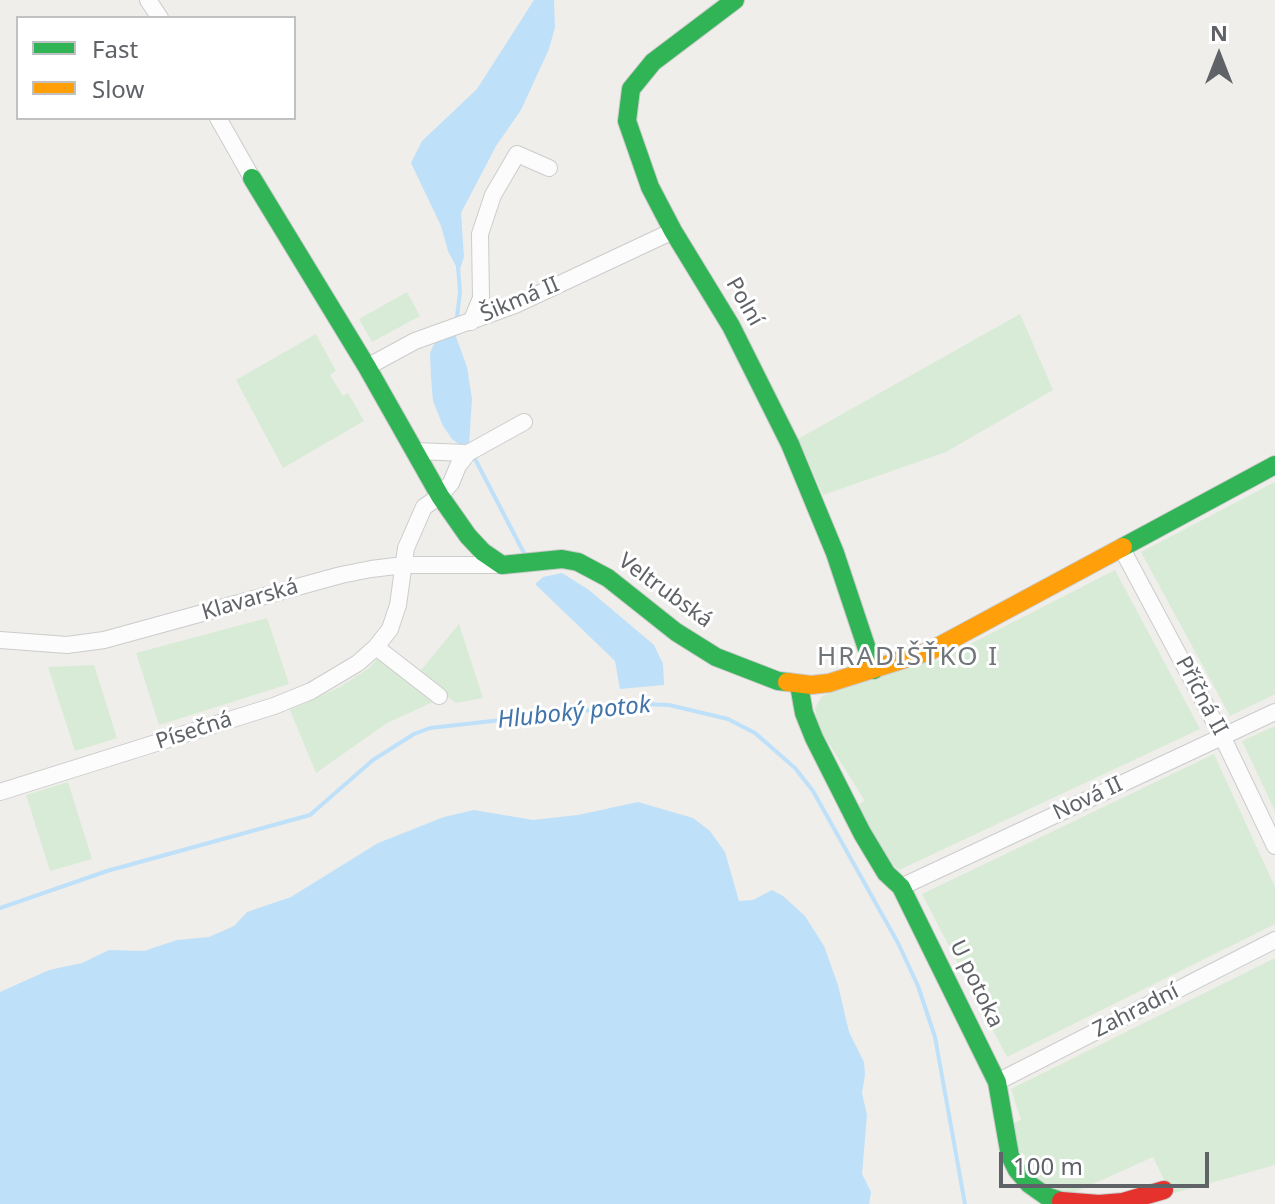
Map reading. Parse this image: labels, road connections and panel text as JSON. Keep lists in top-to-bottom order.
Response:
{
  "streets": {
    "street": [
      "Šikmá II",
      "Polní",
      "Veltrubská",
      "Klavarská",
      "Příčná II",
      "Písečná",
      "Nová II",
      "U potoka",
      "Zahradní"
    ]
  },
  "crossings": [
    ["Šikmá II", "Polní"],
    ["Polní", "Veltrubská"],
    ["Veltrubská", "Klavarská"],
    ["Veltrubská", "Příčná II"],
    ["Veltrubská", "U potoka"],
    ["Klavarská", "Písečná"],
    ["Příčná II", "Nová II"],
    ["Nová II", "U potoka"],
    ["U potoka", "Zahradní"]
  ],
  "districts": ["HRADIŠŤKO I"],
  "water": ["Hluboký potok"],
  "legend": ["Fast", "Slow"],
  "scale_bar": "100 m",
  "north": "top"
}
